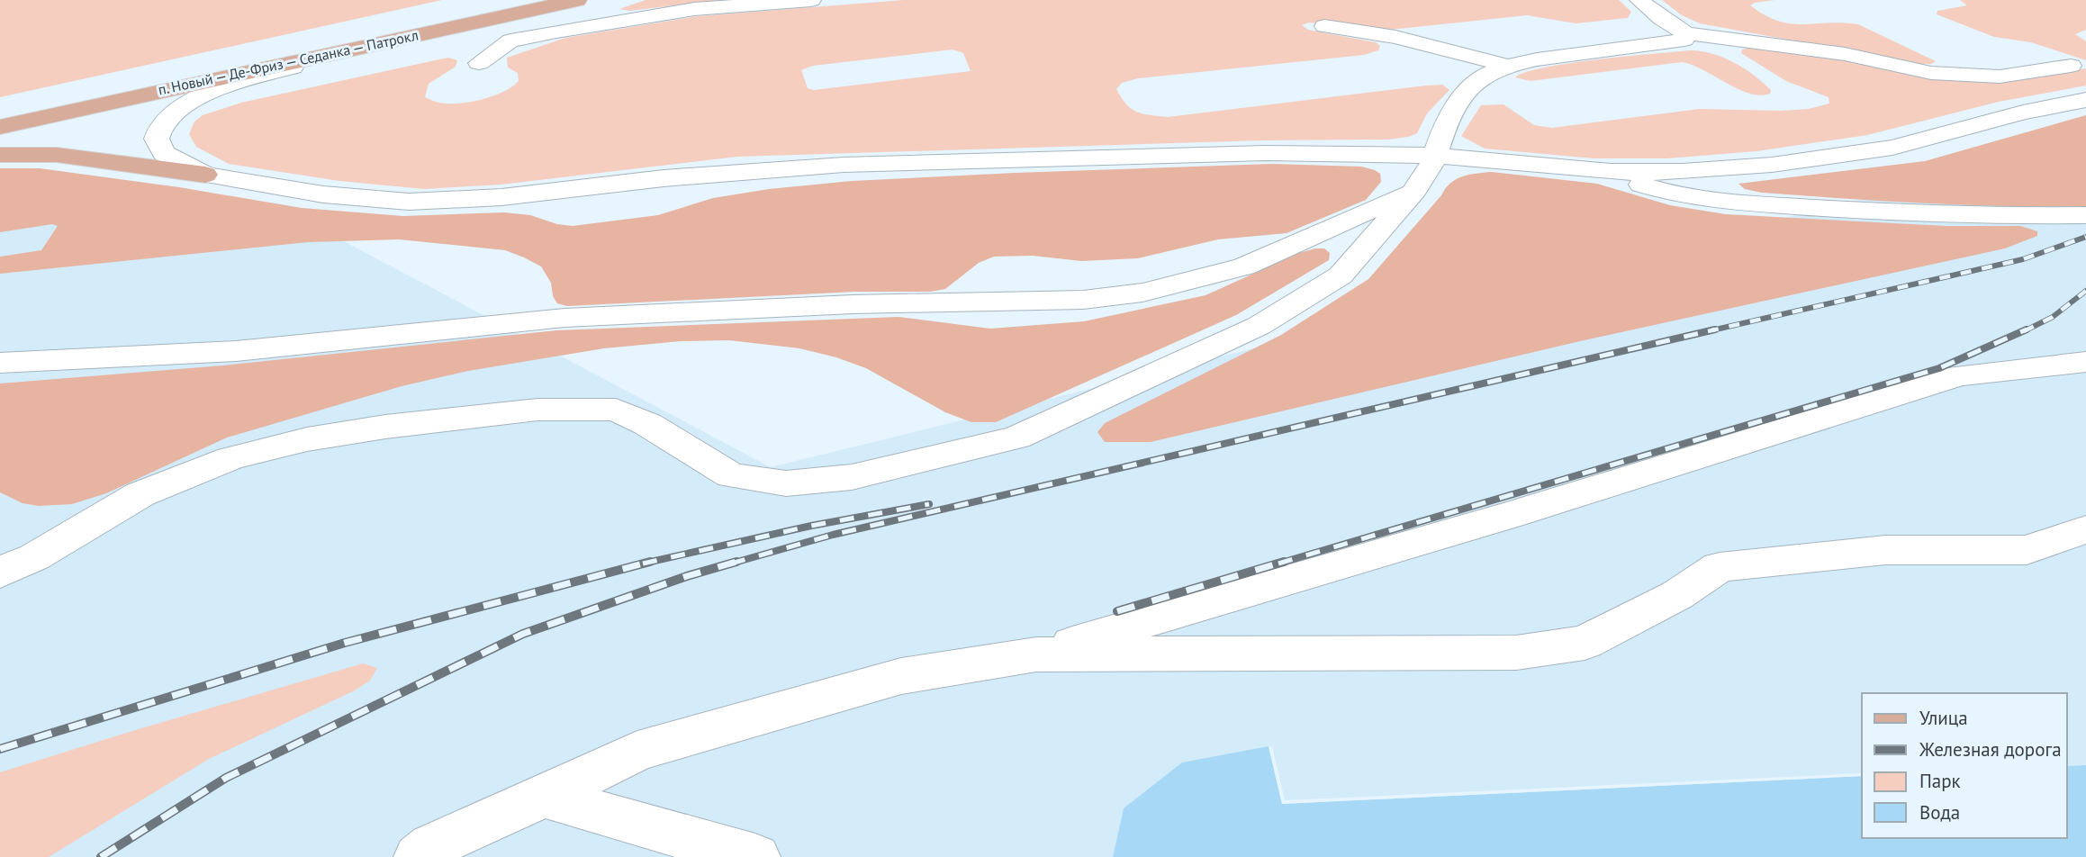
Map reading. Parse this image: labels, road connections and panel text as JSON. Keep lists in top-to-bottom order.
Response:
{
  "streets": {
    "main road": ["п. Новый — Де-Фриз — Седанка — Патрокл"]
  },
  "legend": [
    "Улица",
    "Железная дорога",
    "Парк",
    "Вода"
  ]
}
